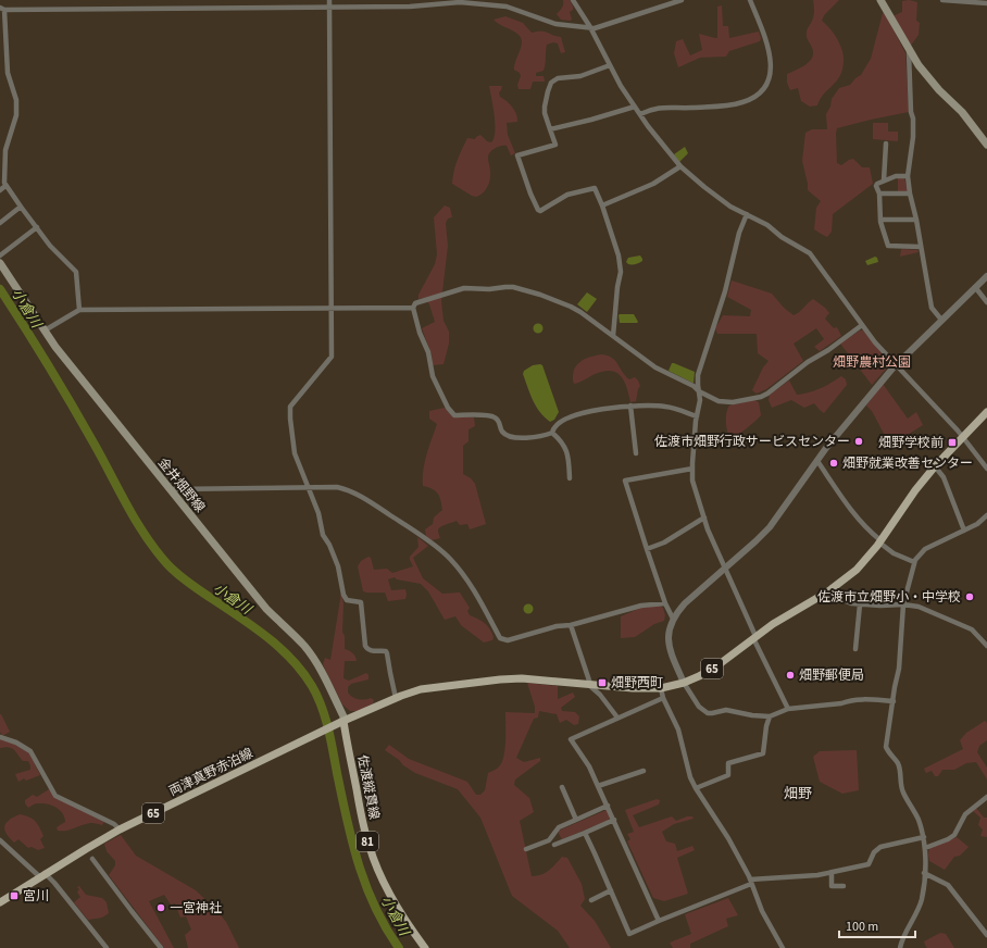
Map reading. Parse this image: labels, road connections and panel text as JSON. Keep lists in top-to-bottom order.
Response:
{
  "streets": {
    "main road": [
      "金井畑野線",
      "65",
      "両津真野赤泊線",
      "佐渡縦貫線",
      "81"
    ]
  },
  "crossings": [
    ["金井畑野線", "65"],
    ["金井畑野線", "両津真野赤泊線"],
    ["金井畑野線", "佐渡縦貫線"],
    ["65", "両津真野赤泊線"],
    ["65", "佐渡縦貫線"],
    ["両津真野赤泊線", "佐渡縦貫線"]
  ],
  "districts": ["畑野"],
  "water": ["小倉川"],
  "parks": ["畑野農村公園"],
  "places": {
    "other": [
      "佐渡市畑野行政サービスセンター",
      "畑野就業改善センター",
      "佐渡市立畑野小・中学校",
      "畑野郵便局",
      "一宮神社"
    ],
    "transit": ["畑野学校前", "畑野西町", "宮川"]
  },
  "scale_bar": "100 m"
}
